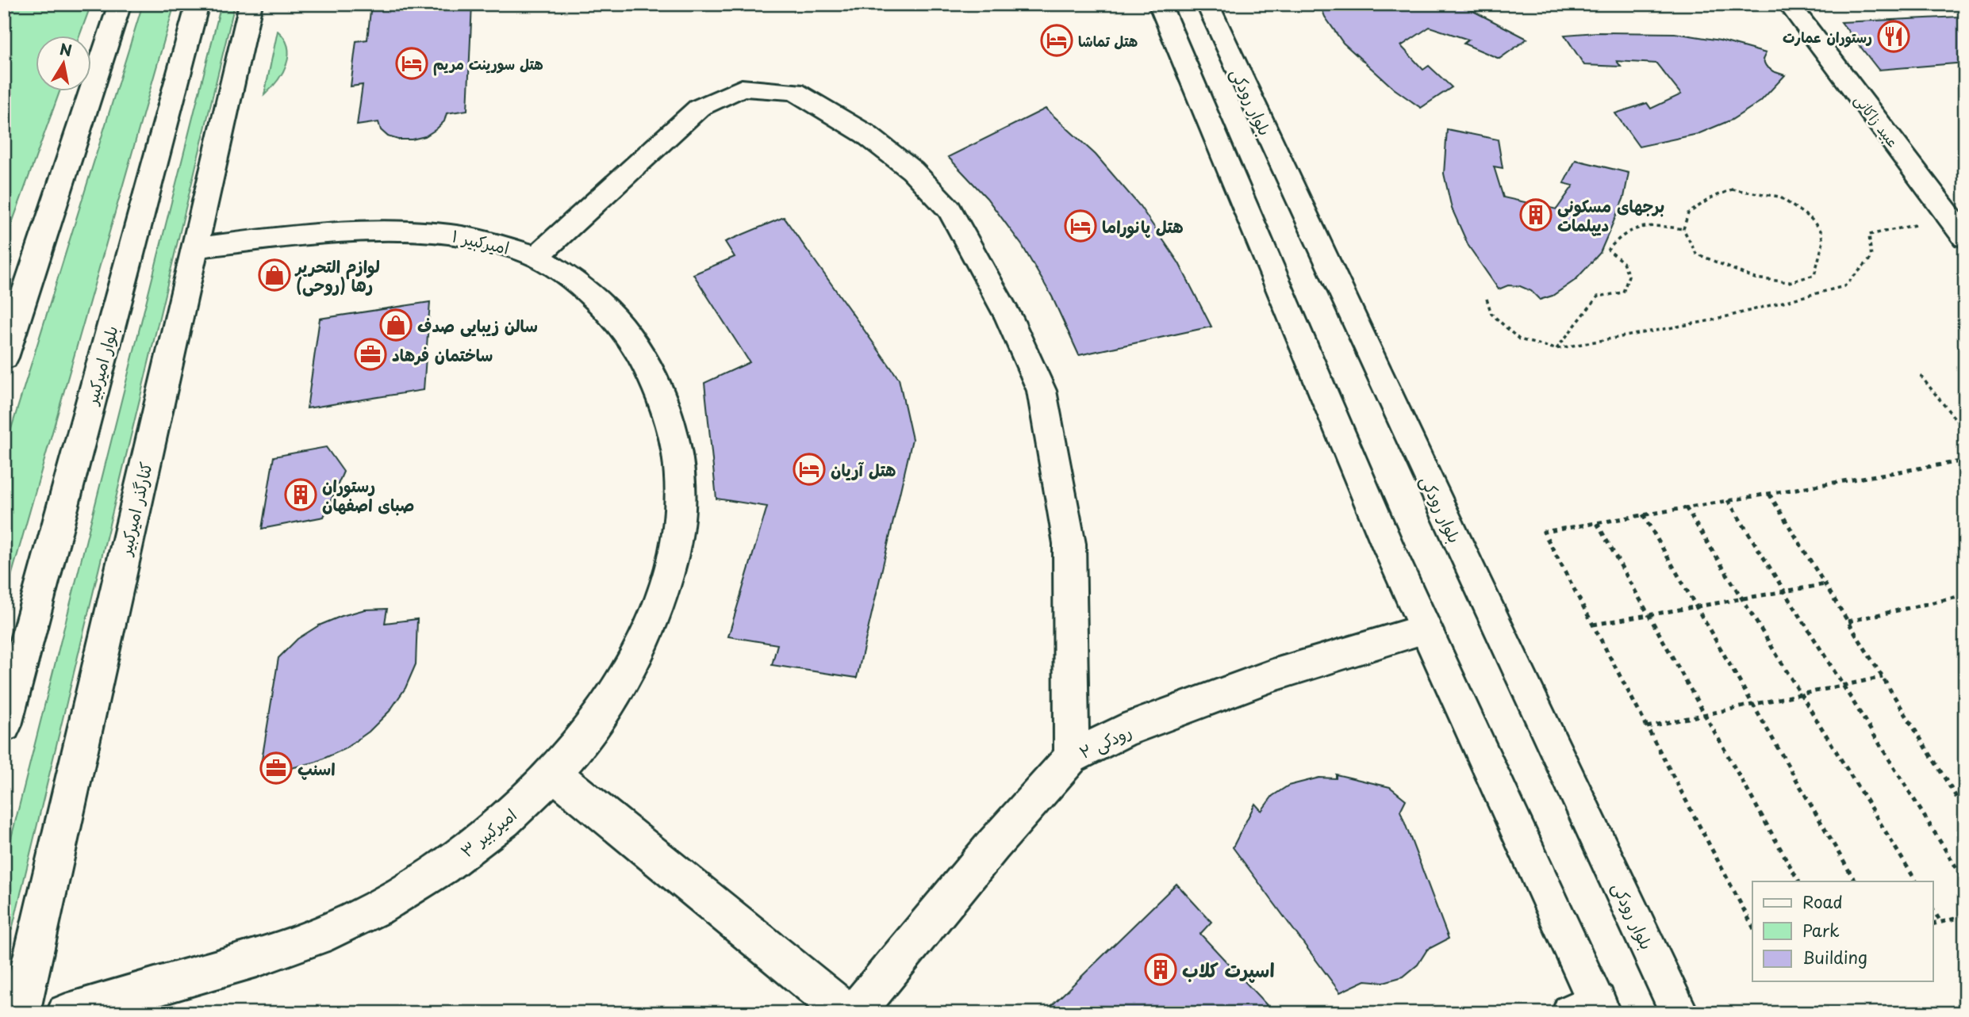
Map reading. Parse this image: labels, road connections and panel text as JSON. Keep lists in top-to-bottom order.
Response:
{
  "streets": {
    "street": [
      "بلوار رودکی",
      "عبید زاکانی",
      "امیرکبیر ۱",
      "بلوار امیرکبیر",
      "کنارگذر امیرکبیر",
      "رودکی ۲",
      "امیرکبیر ۳"
    ]
  },
  "crossings": [
    ["امیرکبیر ۱", "کنارگذر امیرکبیر"],
    ["امیرکبیر ۱", "امیرکبیر ۳"]
  ],
  "places": {
    "restaurant": ["رستوران عمارت"],
    "hotel": [
      "هتل تماشا",
      "هتل سورینت مريم",
      "هتل پانوراما",
      "هتل آریان"
    ],
    "building": ["برجهای مسکونی دیپلمات", "رستوران صبای اصفهان", "اسپرت کلاب"],
    "shop": ["لوازم التحریر رها (روحی)", "سالن زیبایی صدف"],
    "office": ["ساختمان فرهاد", "اسنپ"]
  },
  "legend": ["Road", "Park", "Building"],
  "north": "top"
}
